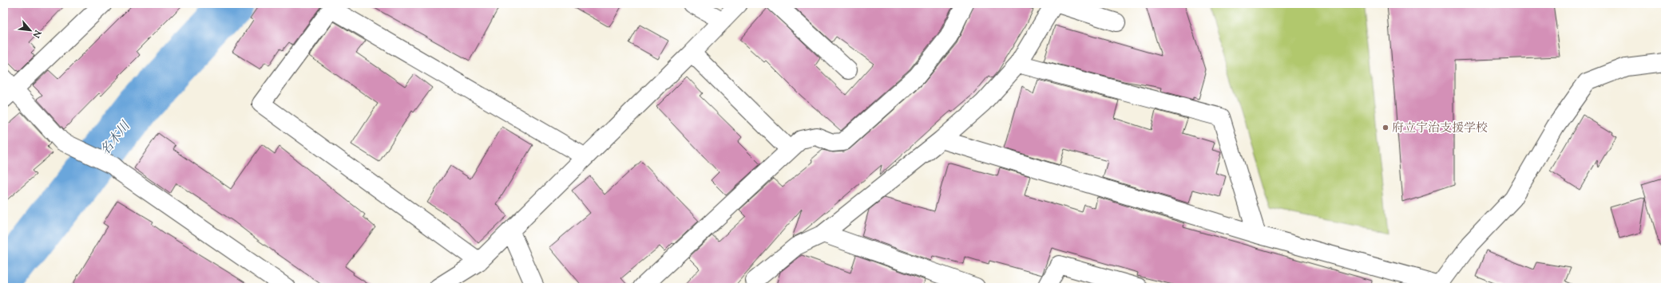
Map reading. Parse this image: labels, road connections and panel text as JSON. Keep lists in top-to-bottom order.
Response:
{
  "water": ["名木川"],
  "places": ["府立宇治支援学校"],
  "north": "bottom right"
}
